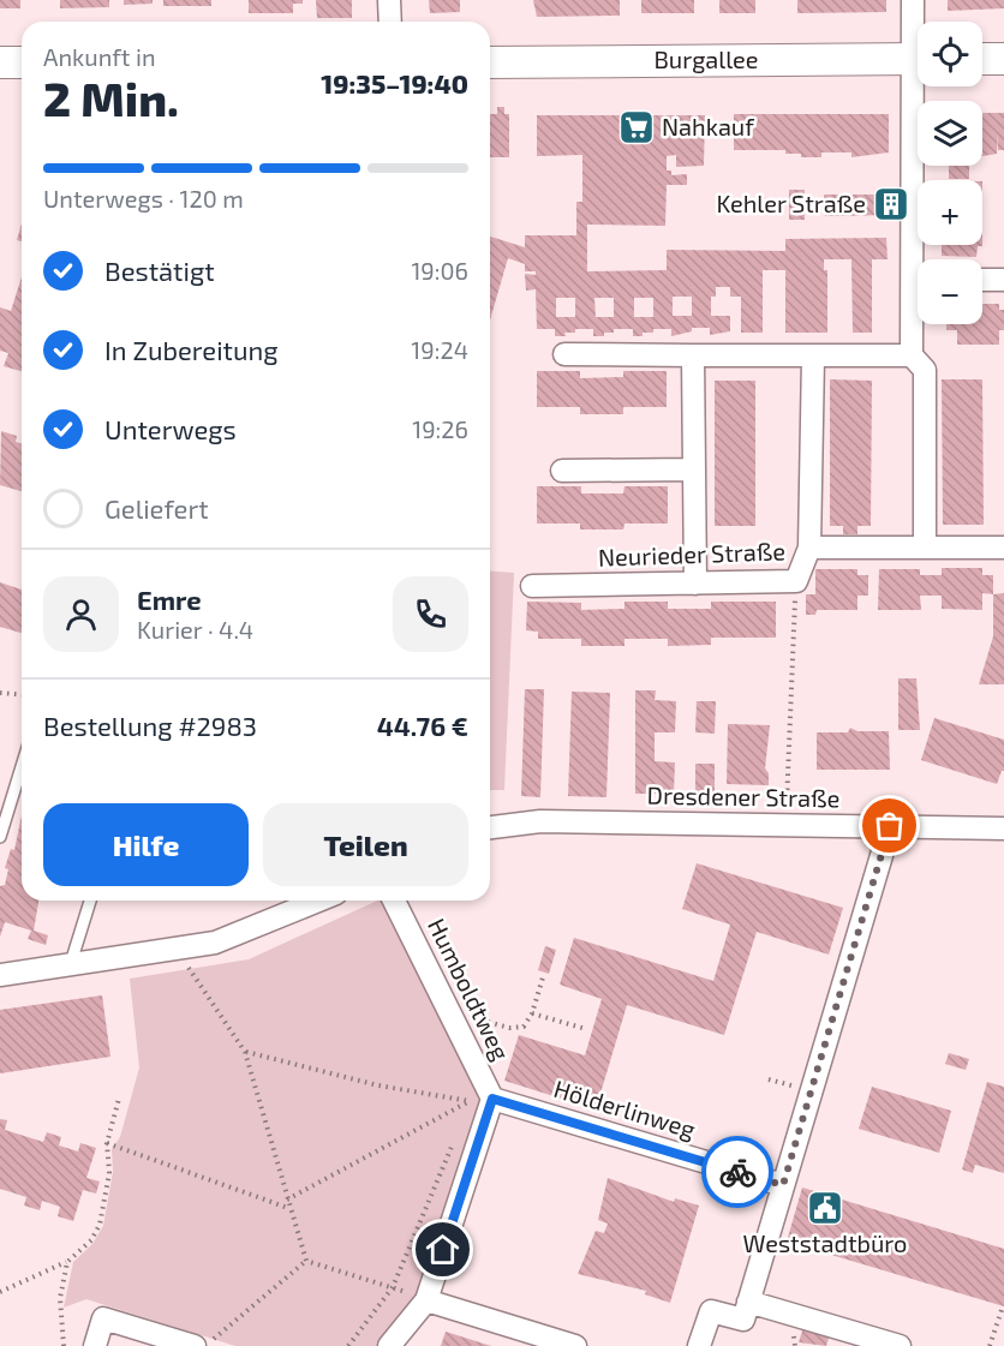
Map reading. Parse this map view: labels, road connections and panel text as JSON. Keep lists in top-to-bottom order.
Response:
{
  "streets": {
    "street": [
      "Burgallee",
      "Neurieder Straße",
      "Dresdener Straße",
      "Humboldtweg",
      "Hölderlinweg"
    ]
  },
  "crossings": [
    ["Humboldtweg", "Hölderlinweg"]
  ],
  "places": {
    "supermarket": ["Nahkauf"],
    "building": ["Kehler Straße"],
    "public building": ["Weststadtbüro"]
  },
  "page": {
    "map_buttons": ["+", "−"],
    "heading": ["2 Min.", "Ankunft in", "19:35–19:40"],
    "panel": [
      "Emre",
      "Kurier · 4.4",
      "Bestellung #2983",
      "44.76 €"
    ],
    "bar": "Unterwegs · 120 m",
    "list": [
      ["Bestätigt", "19:06"],
      ["In Zubereitung", "19:24"],
      ["Unterwegs", "19:26"],
      "Geliefert"
    ],
    "buttons": ["Hilfe", "Teilen"]
  }
}
